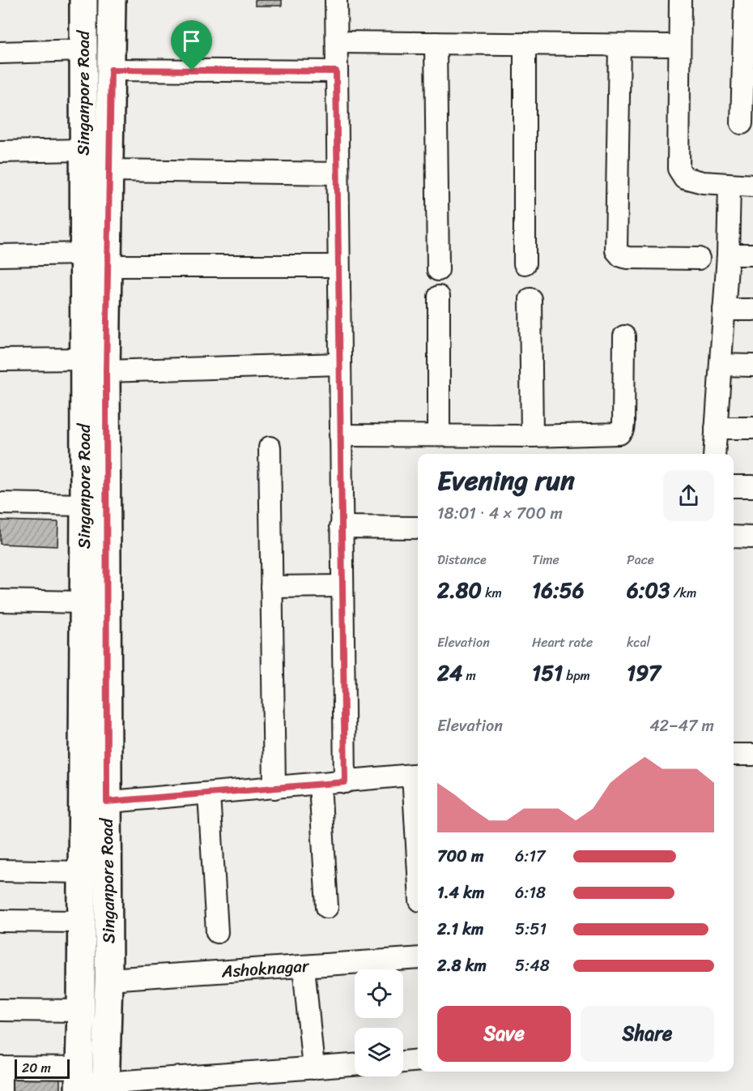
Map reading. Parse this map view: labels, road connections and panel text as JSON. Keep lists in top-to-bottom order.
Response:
{
  "streets": {
    "main road": ["Singanpore Road"],
    "street": ["Ashoknagar"]
  },
  "crossings": [
    ["Singanpore Road", "Ashoknagar"]
  ],
  "scale_bar": "20 m",
  "page": {
    "heading": ["Evening run", "18:01 · 4 × 700 m"],
    "stats": [
      ["Distance", "2.80 km"],
      ["Time", "16:56"],
      ["Pace", "6:03 /km"],
      ["Elevation", "24 m"],
      ["Heart rate", "151 bpm"],
      ["kcal", "197"]
    ],
    "chart": ["Elevation", "42–47 m"],
    "list": [
      {
        "name": "700 m",
        "note": "6:17"
      },
      {
        "name": "1.4 km",
        "note": "6:18"
      },
      {
        "name": "2.1 km",
        "note": "5:51"
      },
      {
        "name": "2.8 km",
        "note": "5:48"
      }
    ],
    "buttons": ["Save", "Share"],
    "scale": "20 m"
  }
}
